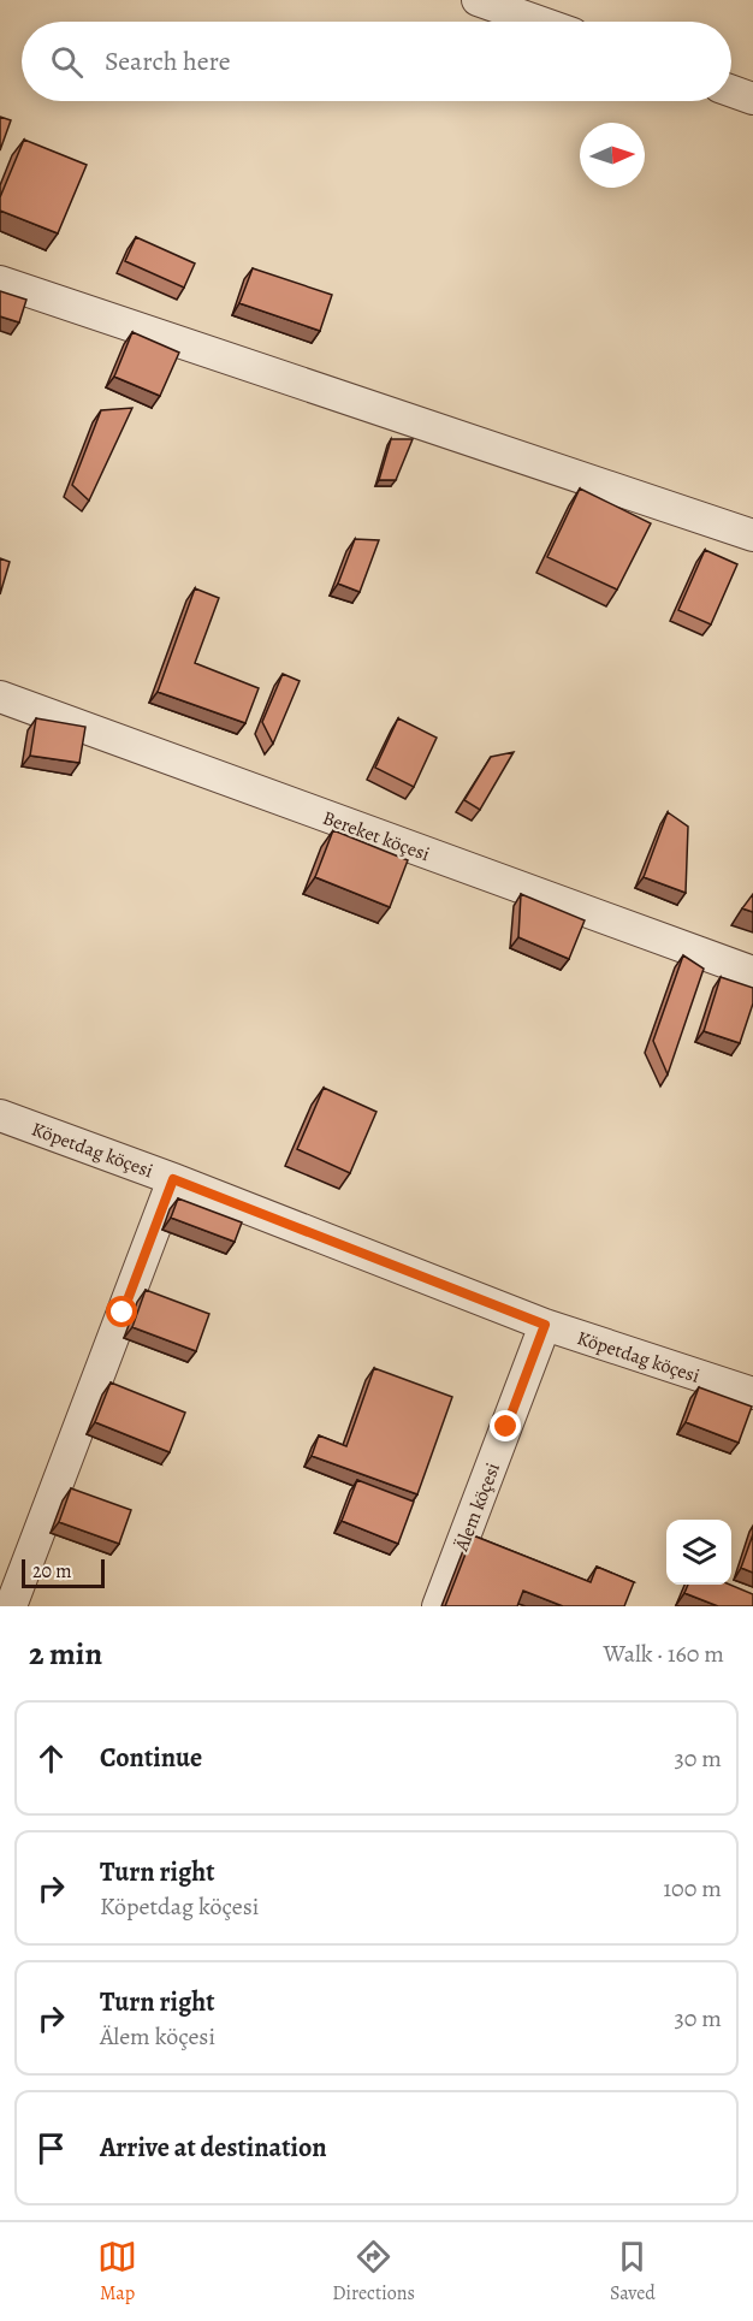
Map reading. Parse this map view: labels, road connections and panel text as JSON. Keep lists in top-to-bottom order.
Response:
{
  "streets": {
    "street": ["Bereket köçesi", "Köpetdag köçesi", "Älem köçesi"]
  },
  "crossings": [
    ["Köpetdag köçesi", "Älem köçesi"]
  ],
  "scale_bar": "20 m",
  "north": "right",
  "page": {
    "search": "Search here",
    "scale": "20 m",
    "heading": ["2 min", "Walk · 160 m"],
    "list": [
      ["Continue", "30 m"],
      ["Turn right", "Köpetdag köçesi", "100 m"],
      ["Turn right", "Älem köçesi", "30 m"],
      "Arrive at destination"
    ],
    "nav": ["Map", "Directions", "Saved"]
  }
}
